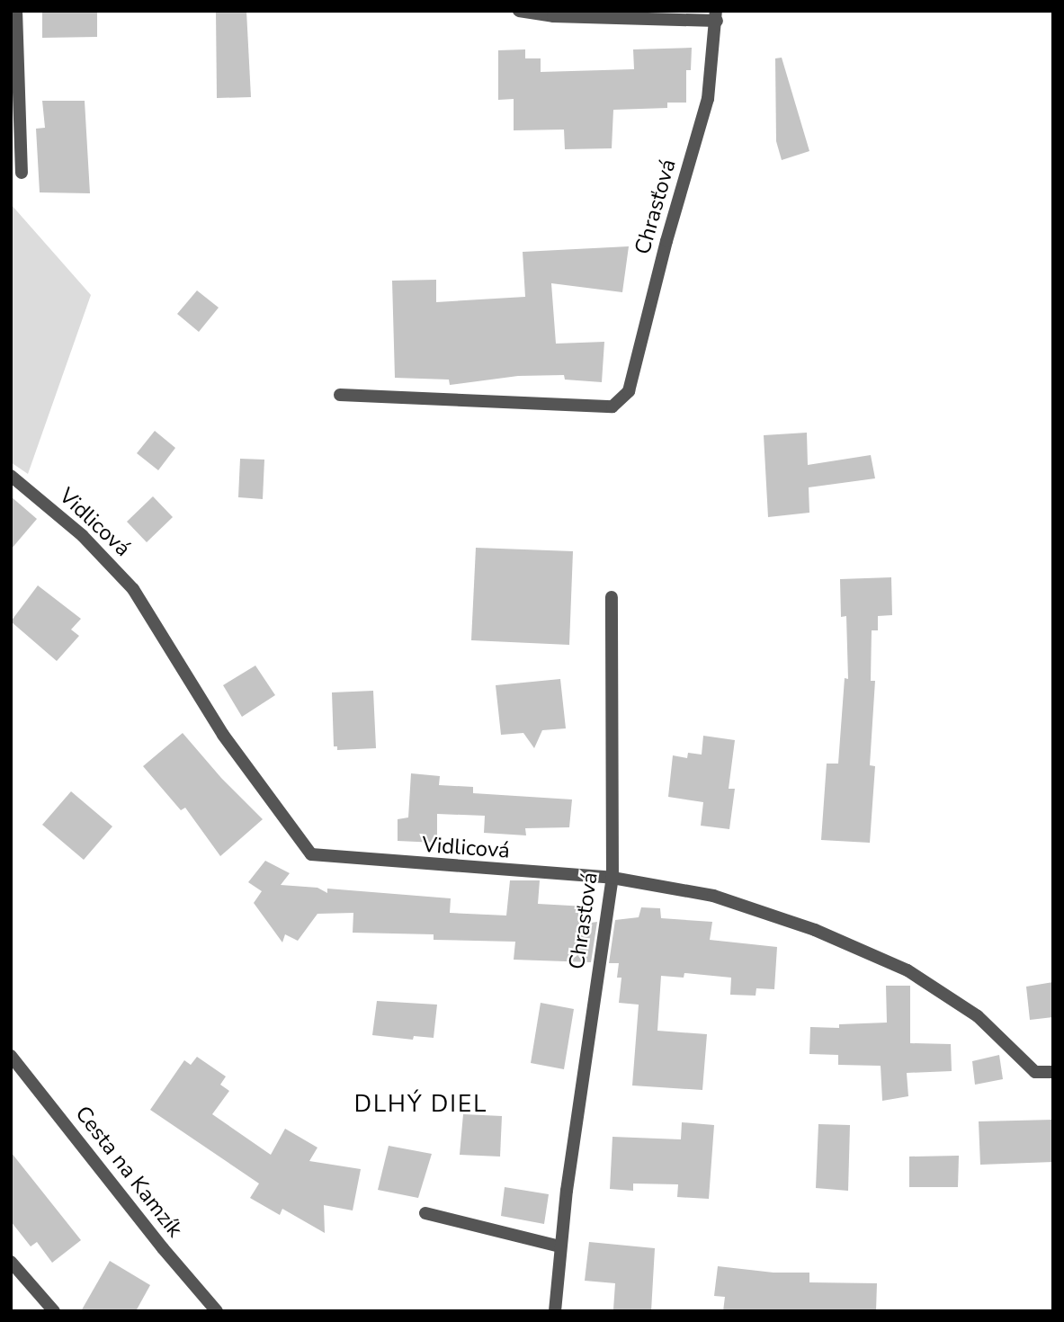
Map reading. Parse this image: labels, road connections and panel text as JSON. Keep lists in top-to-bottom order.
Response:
{
  "streets": {
    "street": ["Chrasťová", "Vidlicová", "Cesta na Kamzík"]
  },
  "crossings": [
    ["Chrasťová", "Vidlicová"]
  ],
  "districts": ["DLHÝ DIEL"]
}
